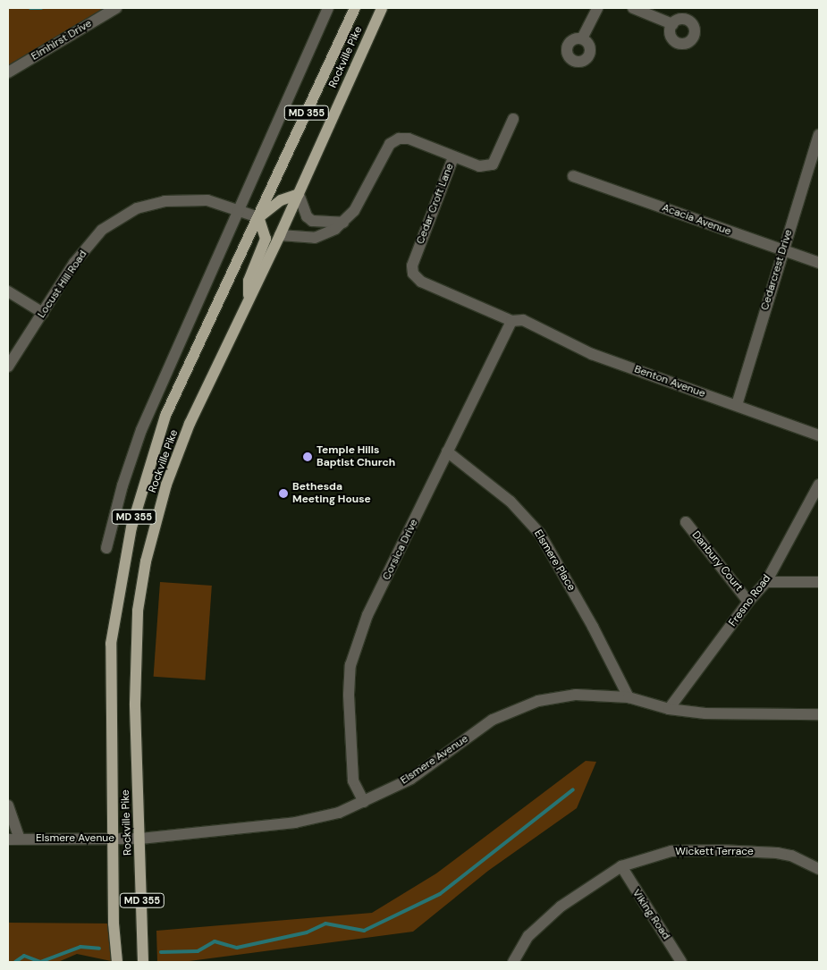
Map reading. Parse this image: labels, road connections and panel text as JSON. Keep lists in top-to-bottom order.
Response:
{
  "streets": {
    "main road": ["Rockville Pike", "MD 355"],
    "street": [
      "Elmhirst Drive",
      "Cedar Croft Lane",
      "Acacia Avenue",
      "Cedarcrest Drive",
      "Locust Hill Road",
      "Benton Avenue",
      "Corsica Drive",
      "Elsmere Place",
      "Danbury Court",
      "Fresno Road",
      "Elsmere Avenue",
      "Wickett Terrace",
      "Viking Road"
    ]
  },
  "crossings": [
    ["Rockville Pike", "Cedar Croft Lane"],
    ["Rockville Pike", "Locust Hill Road"],
    ["Rockville Pike", "Elsmere Avenue"],
    ["Cedar Croft Lane", "Benton Avenue"],
    ["Cedar Croft Lane", "Corsica Drive"],
    ["Acacia Avenue", "Cedarcrest Drive"],
    ["Cedarcrest Drive", "Benton Avenue"],
    ["Benton Avenue", "Corsica Drive"],
    ["Corsica Drive", "Elsmere Place"],
    ["Corsica Drive", "Elsmere Avenue"],
    ["Elsmere Place", "Elsmere Avenue"],
    ["Danbury Court", "Fresno Road"],
    ["Fresno Road", "Elsmere Avenue"],
    ["Wickett Terrace", "Viking Road"]
  ],
  "places": ["Temple Hills Baptist Church", "Bethesda Meeting House"]
}
